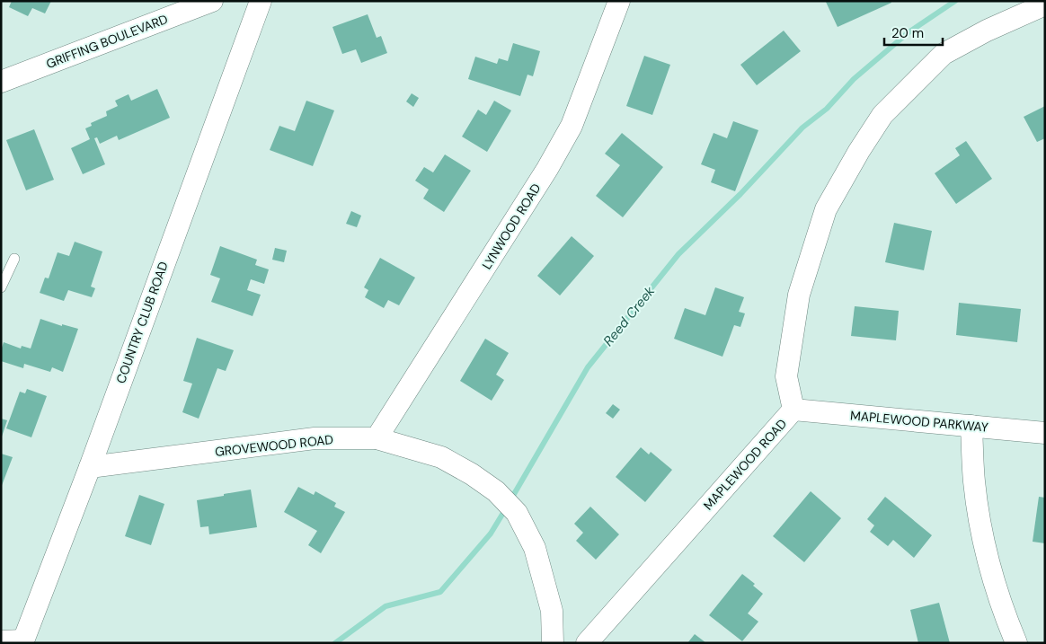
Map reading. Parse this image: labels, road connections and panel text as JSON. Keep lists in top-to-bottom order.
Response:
{
  "streets": {
    "street": [
      "GRIFFING BOULEVARD",
      "LYNWOOD ROAD",
      "COUNTRY CLUB ROAD",
      "MAPLEWOOD PARKWAY",
      "GROVEWOOD ROAD",
      "MAPLEWOOD ROAD"
    ]
  },
  "crossings": [
    ["LYNWOOD ROAD", "GROVEWOOD ROAD"],
    ["COUNTRY CLUB ROAD", "GROVEWOOD ROAD"],
    ["MAPLEWOOD PARKWAY", "MAPLEWOOD ROAD"]
  ],
  "water": ["Reed Creek"],
  "scale_bar": "20 m"
}
